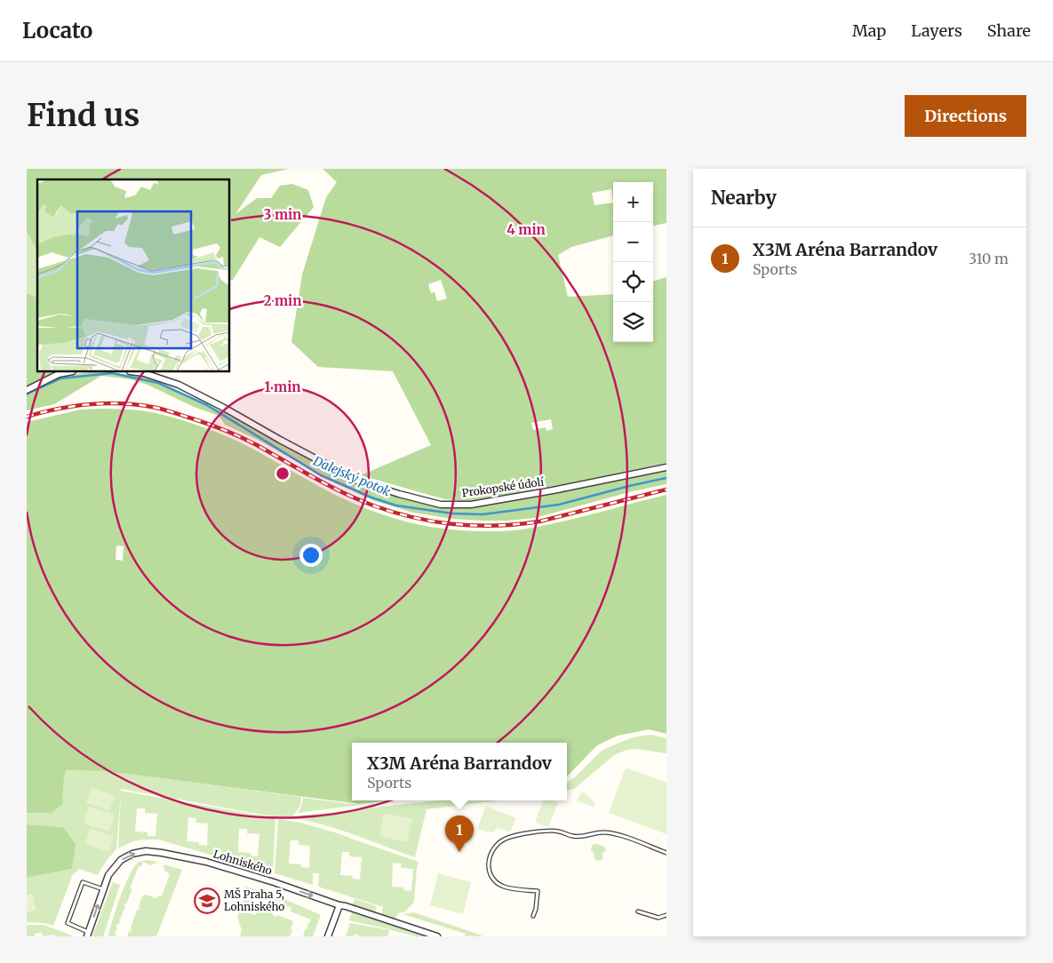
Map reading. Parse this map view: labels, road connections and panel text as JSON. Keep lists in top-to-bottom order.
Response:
{
  "streets": {
    "street": ["Prokopské údolí", "Lohniského"]
  },
  "one_way": ["Lohniského"],
  "water": ["Dalejský potok"],
  "places": {
    "school or university": ["MŠ Praha 5, Lohniského"]
  },
  "page": {
    "header": "Locato",
    "nav": ["Map", "Layers", "Share"],
    "buttons": "Directions",
    "title": "Find us",
    "heading": "Nearby",
    "map_buttons": ["+", "−"],
    "list": [
      {
        "mark": "1",
        "name": "X3M Aréna Barrandov",
        "note": "Sports",
        "value": "310 m"
      }
    ],
    "popup": ["X3M Aréna Barrandov", "Sports"],
    "pins": "1"
  },
  "rings": [
    "3 min",
    "4 min",
    "2 min",
    "1 min"
  ]
}
